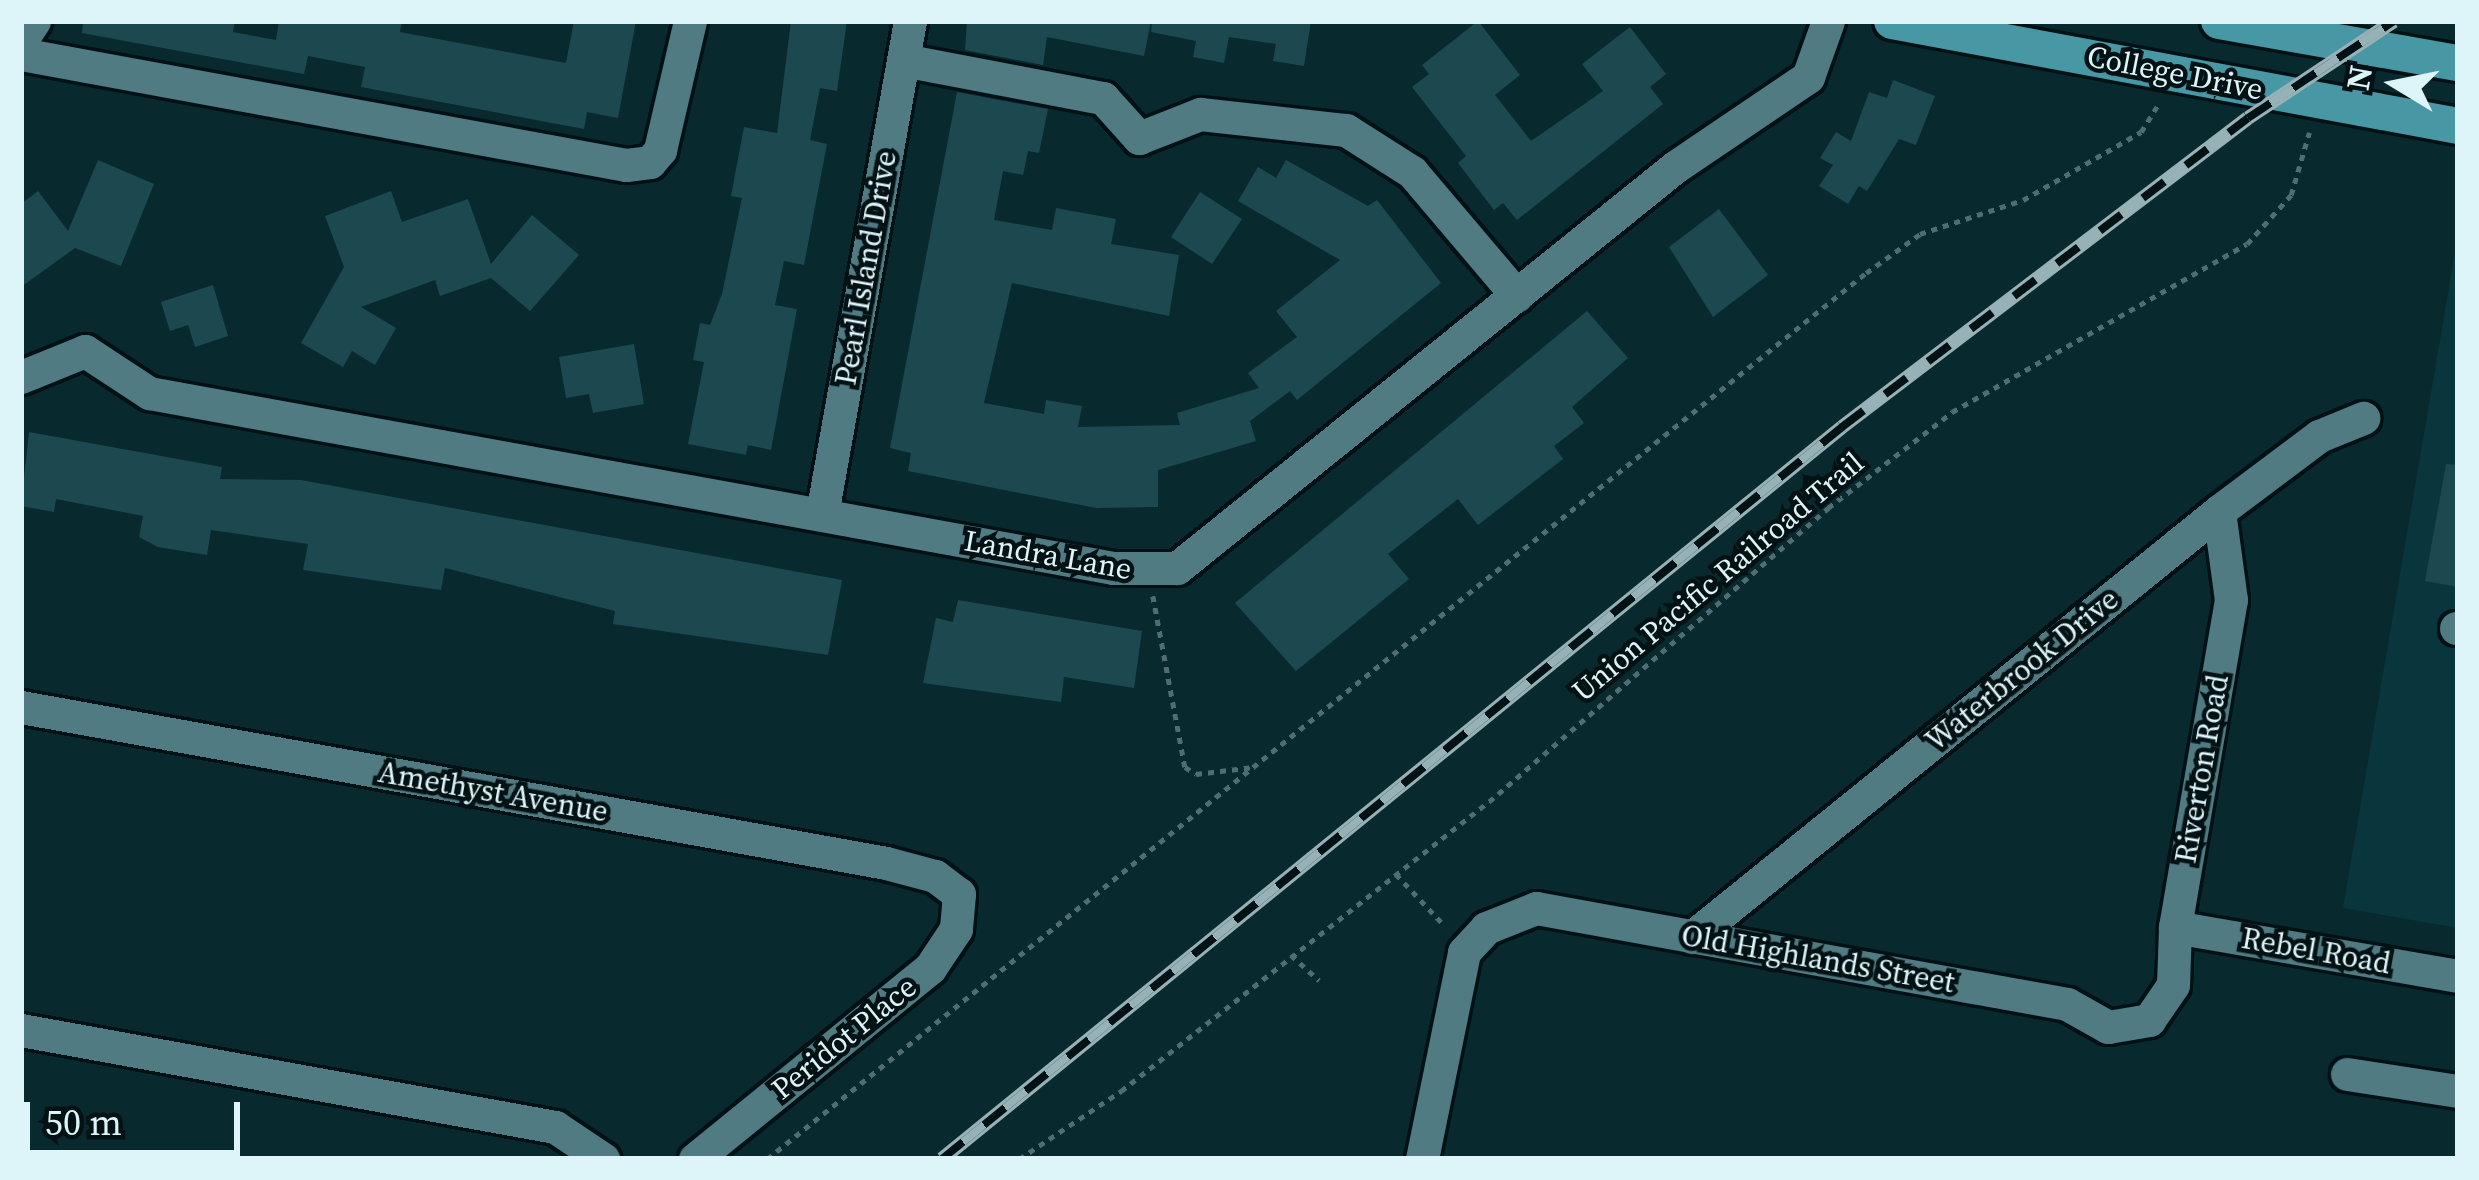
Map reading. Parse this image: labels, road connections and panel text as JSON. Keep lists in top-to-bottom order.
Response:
{
  "streets": {
    "main road": ["College Drive"],
    "street": [
      "Pearl Island Drive",
      "Landra Lane",
      "Waterbrook Drive",
      "Riverton Road",
      "Amethyst Avenue",
      "Rebel Road",
      "Old Highlands Street",
      "Peridot Place"
    ],
    "path": ["Union Pacific Railroad Trail"]
  },
  "crossings": [
    ["Pearl Island Drive", "Landra Lane"],
    ["Waterbrook Drive", "Riverton Road"],
    ["Waterbrook Drive", "Old Highlands Street"],
    ["Riverton Road", "Rebel Road"],
    ["Riverton Road", "Old Highlands Street"],
    ["Amethyst Avenue", "Peridot Place"]
  ],
  "scale_bar": "50 m",
  "north": "left"
}
